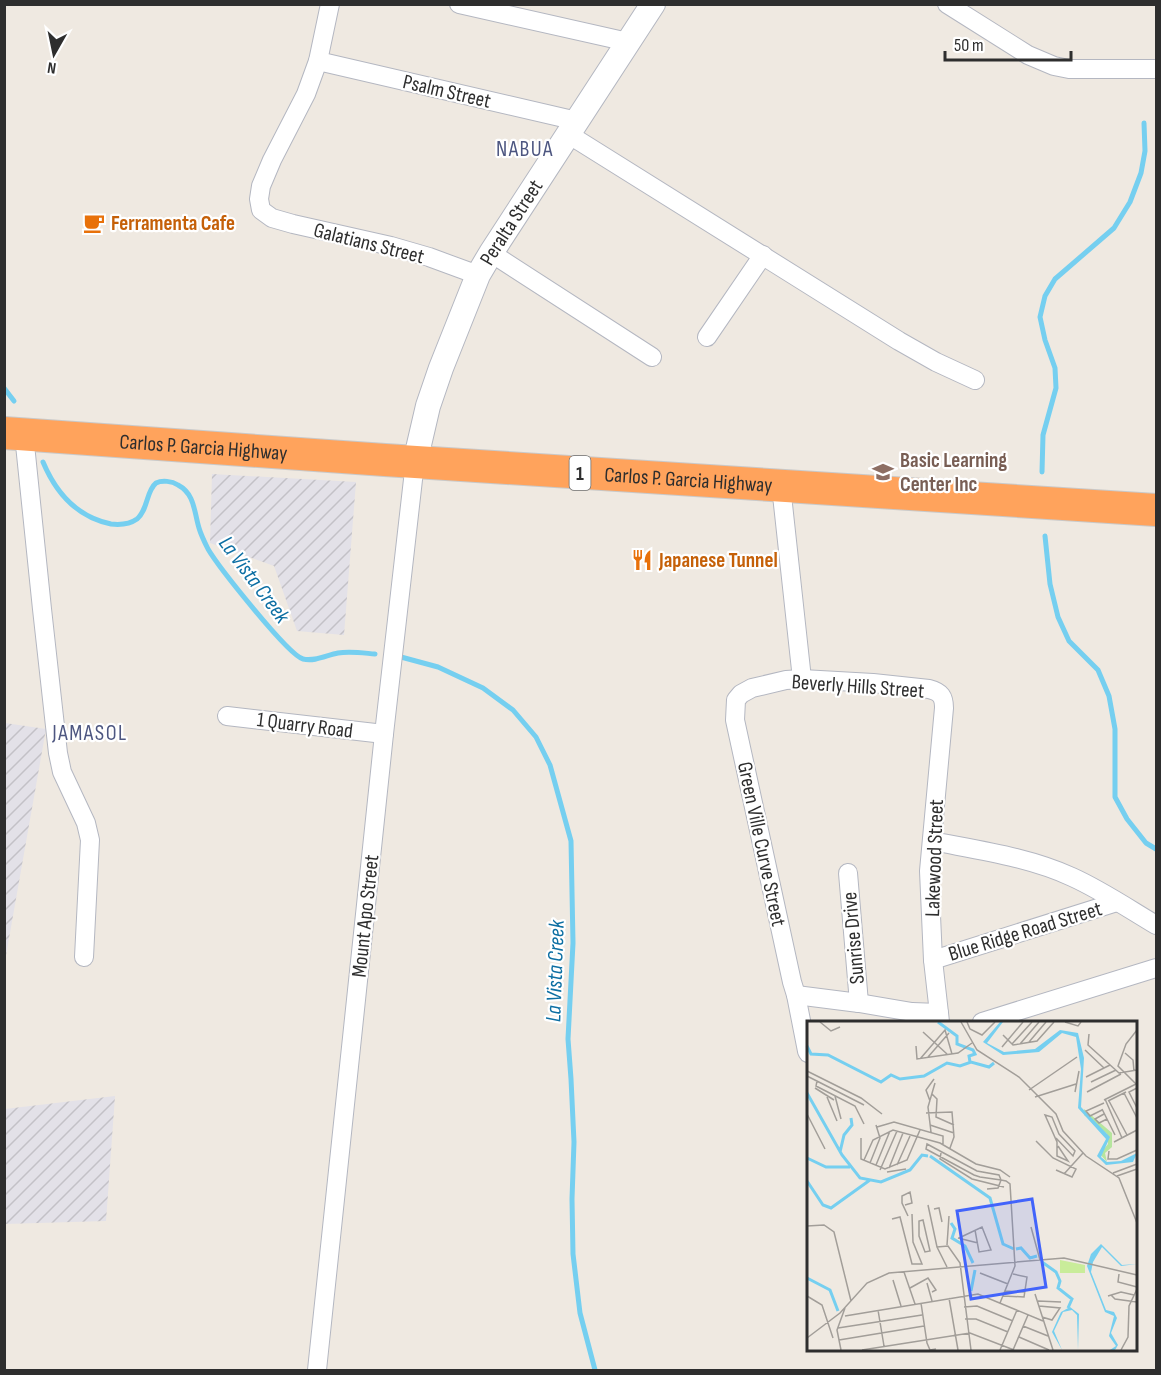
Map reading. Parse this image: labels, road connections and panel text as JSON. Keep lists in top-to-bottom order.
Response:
{
  "streets": {
    "highway": ["Carlos P. Garcia Highway", "1"],
    "street": [
      "Psalm Street",
      "Peralta Street",
      "Galatians Street",
      "Beverly Hills Street",
      "1 Quarry Road",
      "Green Ville Curve Street",
      "Lakewood Street",
      "Mount Apo Street",
      "Blue Ridge Road Street",
      "Sunrise Drive"
    ]
  },
  "crossings": [
    ["Psalm Street", "Peralta Street"],
    ["Psalm Street", "Galatians Street"],
    ["Peralta Street", "Galatians Street"],
    ["Peralta Street", "Carlos P. Garcia Highway"],
    ["Peralta Street", "Mount Apo Street"],
    ["Carlos P. Garcia Highway", "Mount Apo Street"],
    ["Beverly Hills Street", "Green Ville Curve Street"],
    ["Beverly Hills Street", "Lakewood Street"],
    ["1 Quarry Road", "Mount Apo Street"],
    ["Lakewood Street", "Blue Ridge Road Street"]
  ],
  "districts": ["NABUA", "JAMASOL"],
  "water": ["La Vista Creek"],
  "places": {
    "cafe": ["Ferramenta Cafe"],
    "school or university": ["Basic Learning Center Inc"],
    "restaurant": ["Japanese Tunnel"]
  },
  "scale_bar": "50 m",
  "north": "bottom"
}
